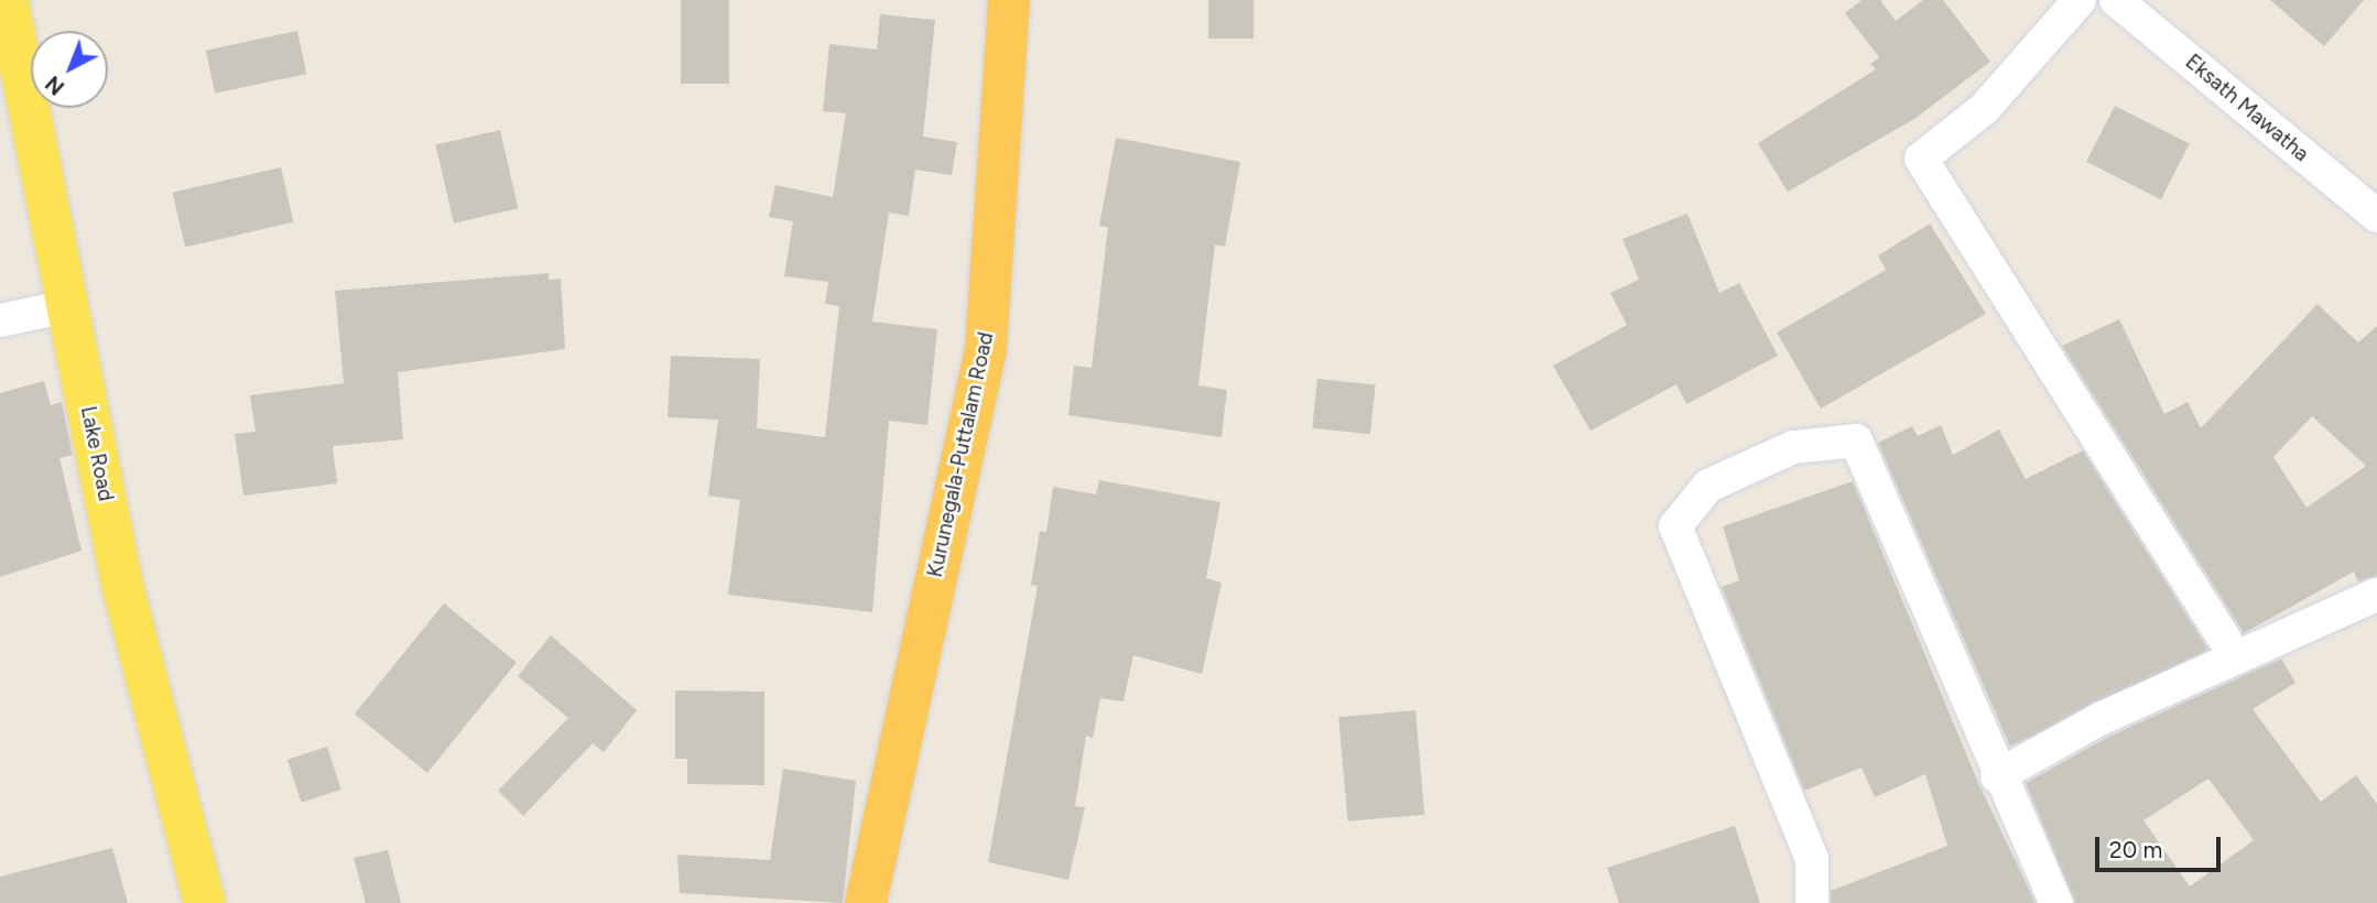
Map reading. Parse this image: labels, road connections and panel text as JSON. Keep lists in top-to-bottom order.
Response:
{
  "streets": {
    "highway": ["Kurunegala-Puttalam Road"],
    "main road": ["Lake Road"],
    "street": ["Eksath Mawatha"]
  },
  "scale_bar": "20 m",
  "north": "bottom left"
}
